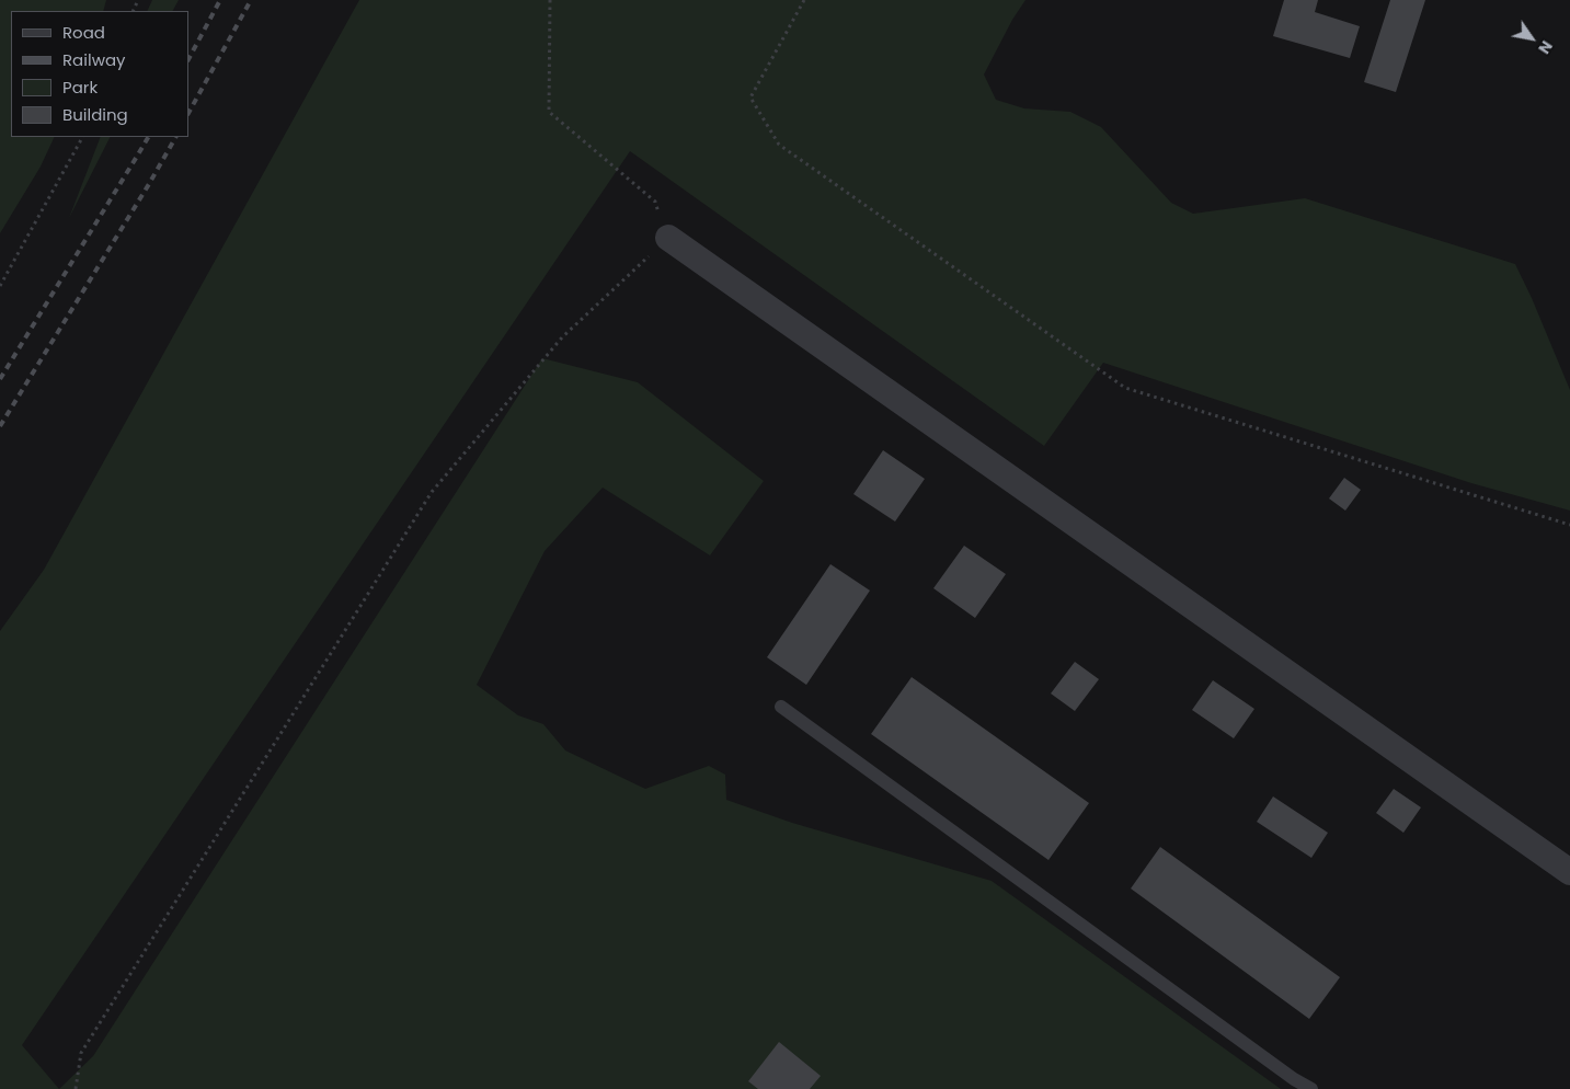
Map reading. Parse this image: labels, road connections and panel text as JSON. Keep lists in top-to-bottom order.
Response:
{
  "legend": [
    "Road",
    "Railway",
    "Park",
    "Building"
  ],
  "north": "bottom right"
}
